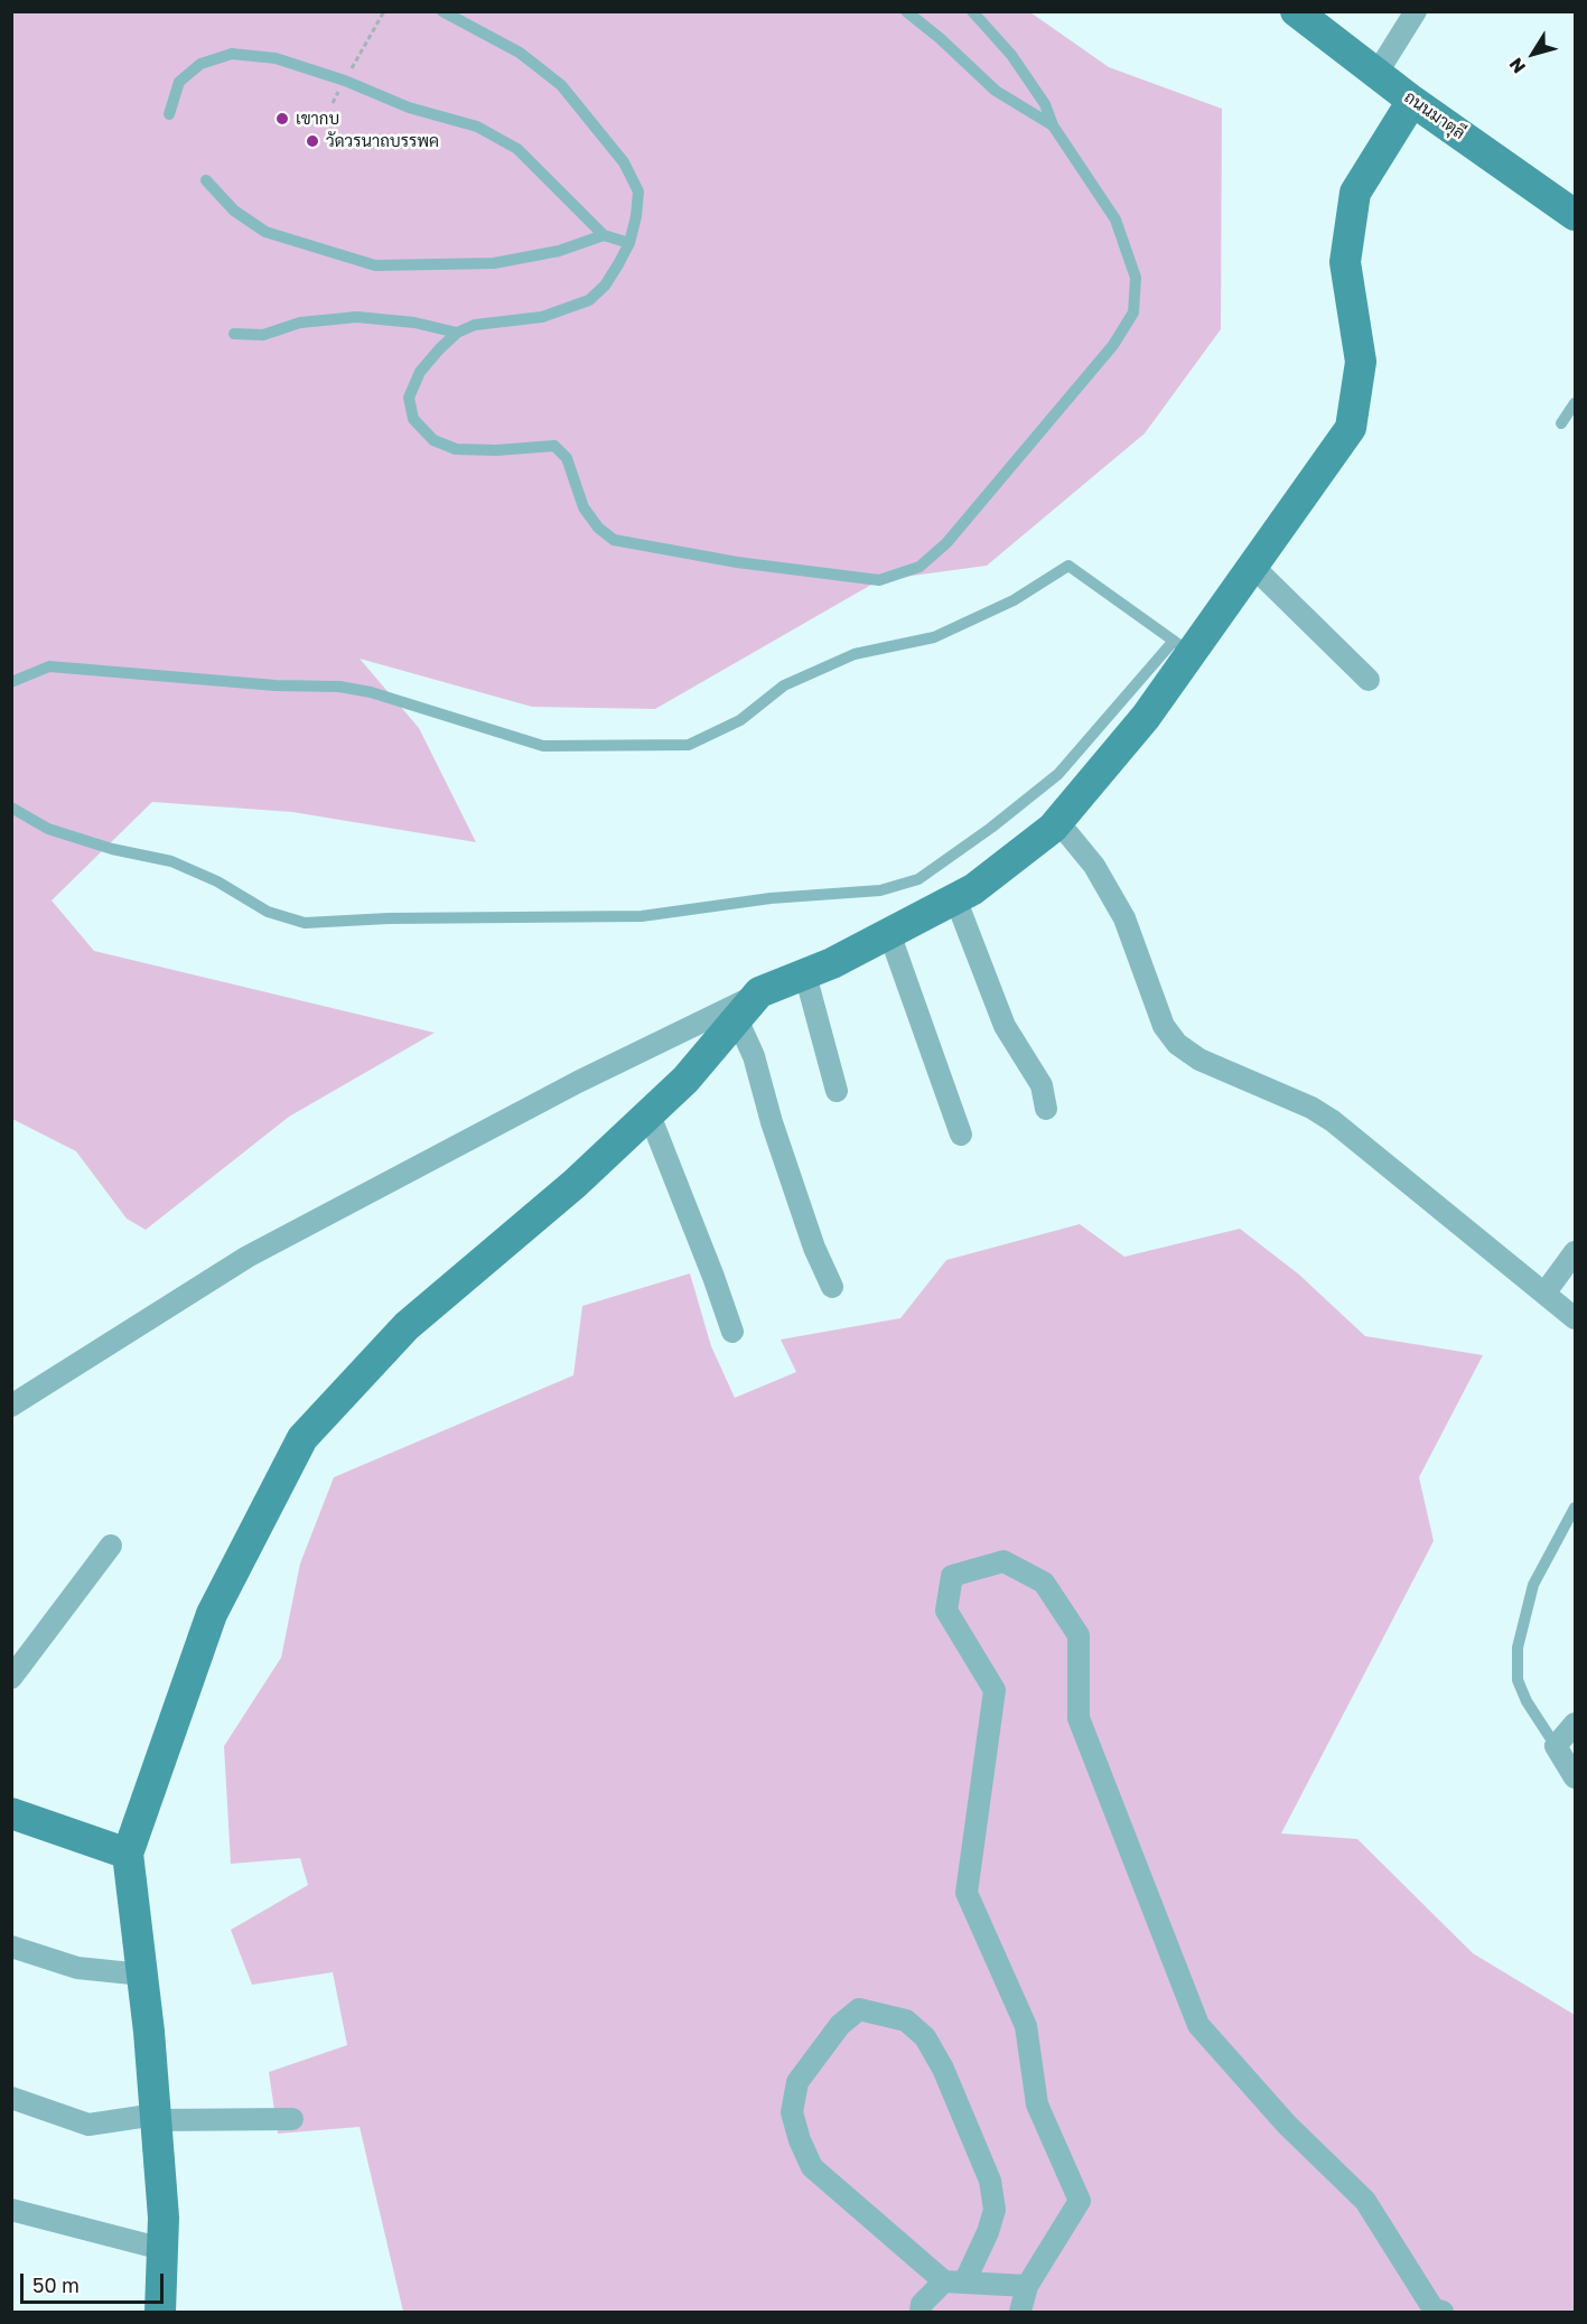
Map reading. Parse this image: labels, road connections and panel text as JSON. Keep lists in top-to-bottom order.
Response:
{
  "streets": {
    "street": ["ถนนมาตุลี"]
  },
  "places": ["เขากบ", "วัดวรนาถบรรพค"],
  "scale_bar": "50 m",
  "north": "bottom left"
}
